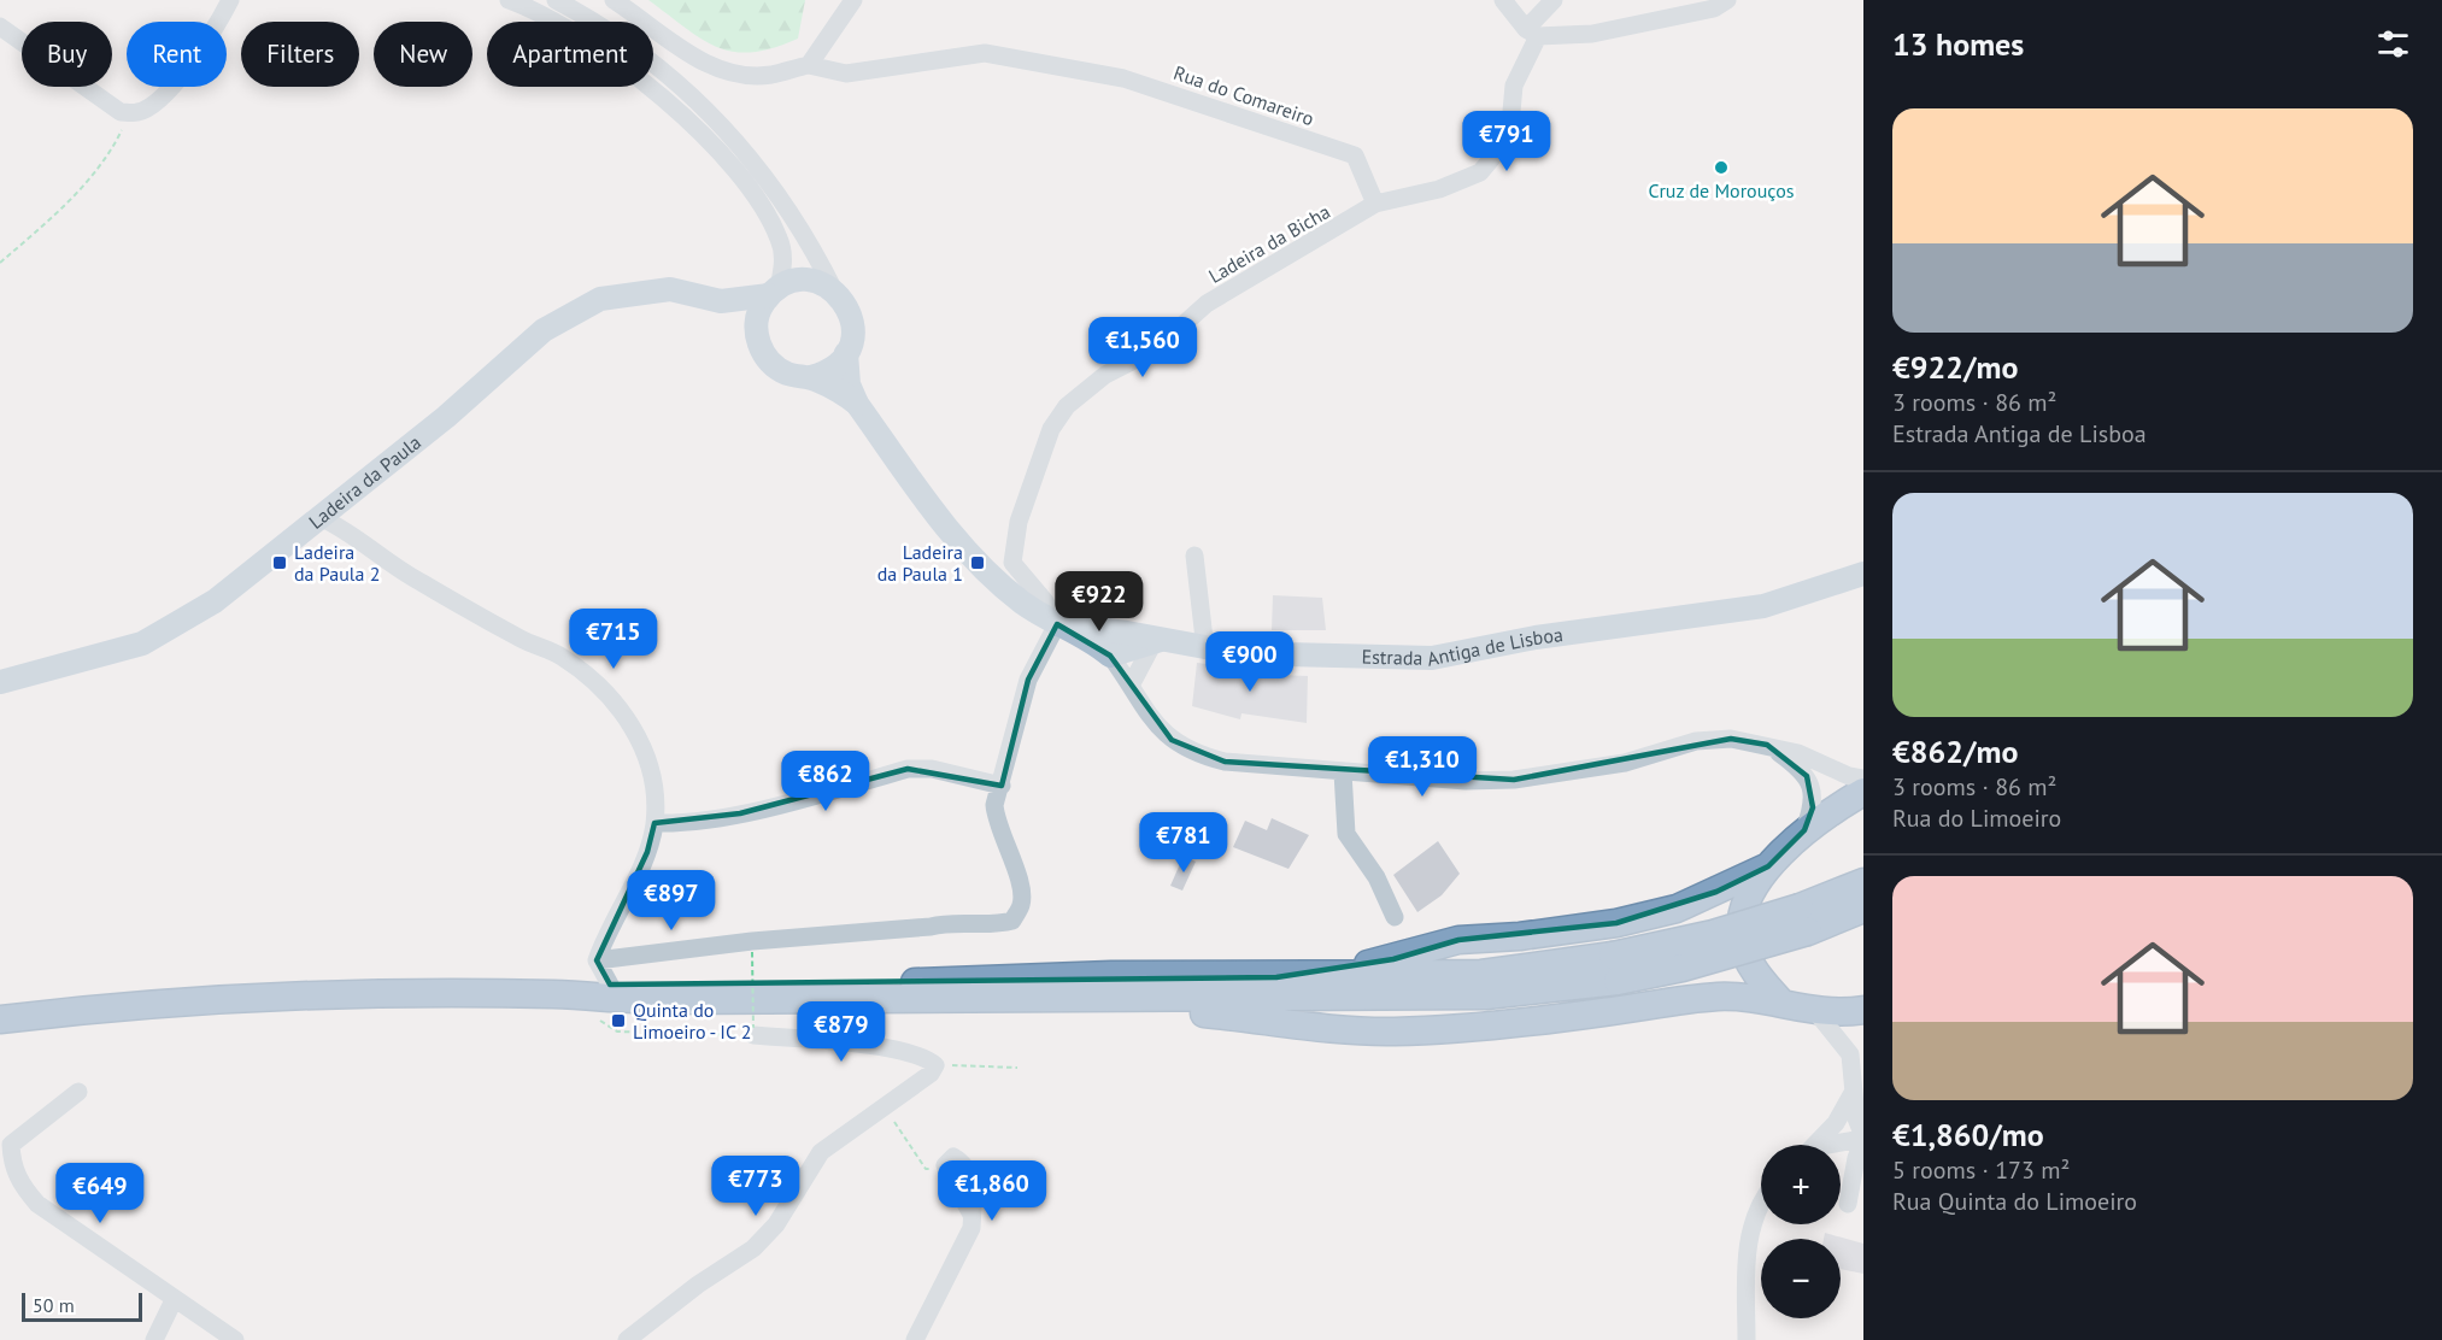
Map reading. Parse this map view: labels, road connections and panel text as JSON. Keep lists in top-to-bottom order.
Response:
{
  "streets": {
    "main road": ["Ladeira da Paula", "Estrada Antiga de Lisboa"],
    "street": ["Rua do Comareiro", "Ladeira da Bicha"]
  },
  "crossings": [
    ["Rua do Comareiro", "Ladeira da Bicha"],
    ["Ladeira da Bicha", "Estrada Antiga de Lisboa"]
  ],
  "places": {
    "other": ["Cruz de Morouços"],
    "transit": ["Ladeira da Paula 2", "Ladeira da Paula 1", "Quinta do Limoeiro - IC 2"]
  },
  "scale_bar": "50 m",
  "page": {
    "heading": "13 homes",
    "chip": [
      "Buy",
      "Rent",
      "Filters",
      "New",
      "Apartment"
    ],
    "list": [
      {
        "name": "€922/mo",
        "note": "3 rooms · 86 m² · Estrada Antiga de Lisboa"
      },
      {
        "name": "€862/mo",
        "note": "3 rooms · 86 m² · Rua do Limoeiro"
      },
      {
        "name": "€1,860/mo",
        "note": "5 rooms · 173 m² · Rua Quinta do Limoeiro"
      }
    ],
    "price": [
      "€791",
      "€1,560",
      "€922",
      "€715",
      "€900",
      "€1,310",
      "€862",
      "€781",
      "€897",
      "€879",
      "€773",
      "€1,860",
      "€649"
    ],
    "map_buttons": ["+", "−"],
    "scale": "50 m"
  }
}
